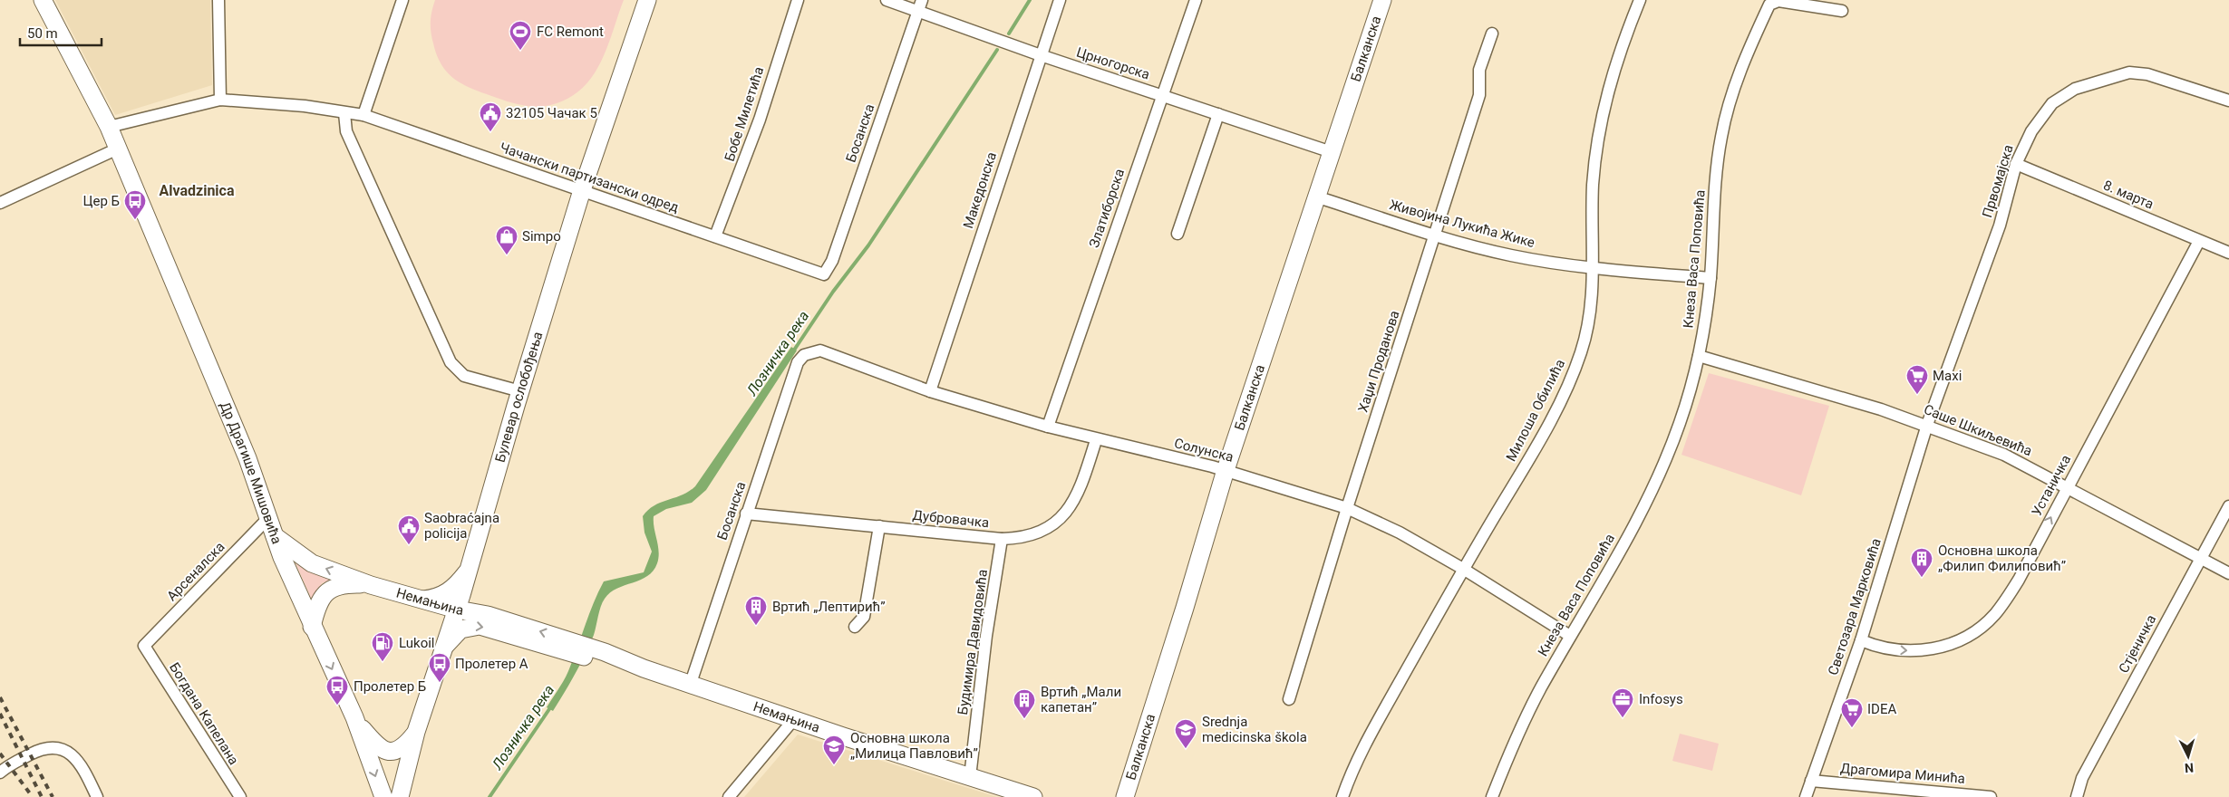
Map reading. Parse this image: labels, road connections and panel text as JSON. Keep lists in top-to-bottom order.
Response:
{
  "streets": {
    "main road": [
      "Балканска",
      "Булевар ослобођења",
      "Др Драгише Мишовића",
      "Немањина"
    ],
    "street": [
      "Црногорска",
      "Бобе Милетића",
      "Босанска",
      "Чачански партизански одред",
      "Првомајска",
      "Македонска",
      "8. марта",
      "Златиборска",
      "Живојина Лукића Жике",
      "Кнеза Васа Поповића",
      "Хаџи Проданова",
      "Милоша Обилића",
      "Саше Шкиљевића",
      "Солунска",
      "Устаничка",
      "Дубровачка",
      "Арсеналска",
      "Светозара Марковића",
      "Будимира Давидовића",
      "Стјеничка",
      "Богдана Капелана",
      "Драгомира Минића"
    ]
  },
  "crossings": [
    ["Балканска", "Црногорска"],
    ["Балканска", "Живојина Лукића Жике"],
    ["Балканска", "Солунска"],
    ["Црногорска", "Босанска"],
    ["Црногорска", "Македонска"],
    ["Црногорска", "Златиборска"],
    ["Бобе Милетића", "Чачански партизански одред"],
    ["Босанска", "Чачански партизански одред"],
    ["Босанска", "Солунска"],
    ["Босанска", "Дубровачка"],
    ["Босанска", "Немањина"],
    ["Чачански партизански одред", "Булевар ослобођења"],
    ["Чачански партизански одред", "Др Драгише Мишовића"],
    ["Првомајска", "8. марта"],
    ["Првомајска", "Саше Шкиљевића"],
    ["Првомајска", "Светозара Марковића"],
    ["Македонска", "Солунска"],
    ["8. марта", "Устаничка"],
    ["Златиборска", "Солунска"],
    ["Живојина Лукића Жике", "Кнеза Васа Поповића"],
    ["Живојина Лукића Жике", "Хаџи Проданова"],
    ["Живојина Лукића Жике", "Милоша Обилића"],
    ["Кнеза Васа Поповића", "Саше Шкиљевића"],
    ["Кнеза Васа Поповића", "Солунска"],
    ["Хаџи Проданова", "Солунска"],
    ["Булевар ослобођења", "Немањина"],
    ["Милоша Обилића", "Солунска"],
    ["Саше Шкиљевића", "Устаничка"],
    ["Саше Шкиљевића", "Светозара Марковића"],
    ["Саше Шкиљевића", "Стјеничка"],
    ["Солунска", "Дубровачка"],
    ["Др Драгише Мишовића", "Арсеналска"],
    ["Др Драгише Мишовића", "Немањина"],
    ["Устаничка", "Светозара Марковића"],
    ["Дубровачка", "Будимира Давидовића"],
    ["Арсеналска", "Богдана Капелана"],
    ["Немањина", "Будимира Давидовића"],
    ["Светозара Марковића", "Драгомира Минића"]
  ],
  "one_way": ["Устаничка"],
  "districts": ["Alvadzinica"],
  "water": ["Лозничка река"],
  "places": {
    "sports": ["FC Remont"],
    "public building": ["32105 Чачак 5", "Saobraćajna policija"],
    "bus stop": ["Цер Б", "Пролетер А", "Пролетер Б"],
    "shop": ["Simpo"],
    "supermarket": ["Maxi", "IDEA"],
    "building": ["Основна школа „Филип Филиповић”", "Вртић „Лептирић”", "Вртић „Мали капетан”"],
    "fuel station": ["Lukoil"],
    "office": ["Infosys"],
    "school or university": ["Srednja medicinska škola", "Основна школа „Милица Павловић”"]
  },
  "scale_bar": "50 m",
  "north": "bottom"
}
